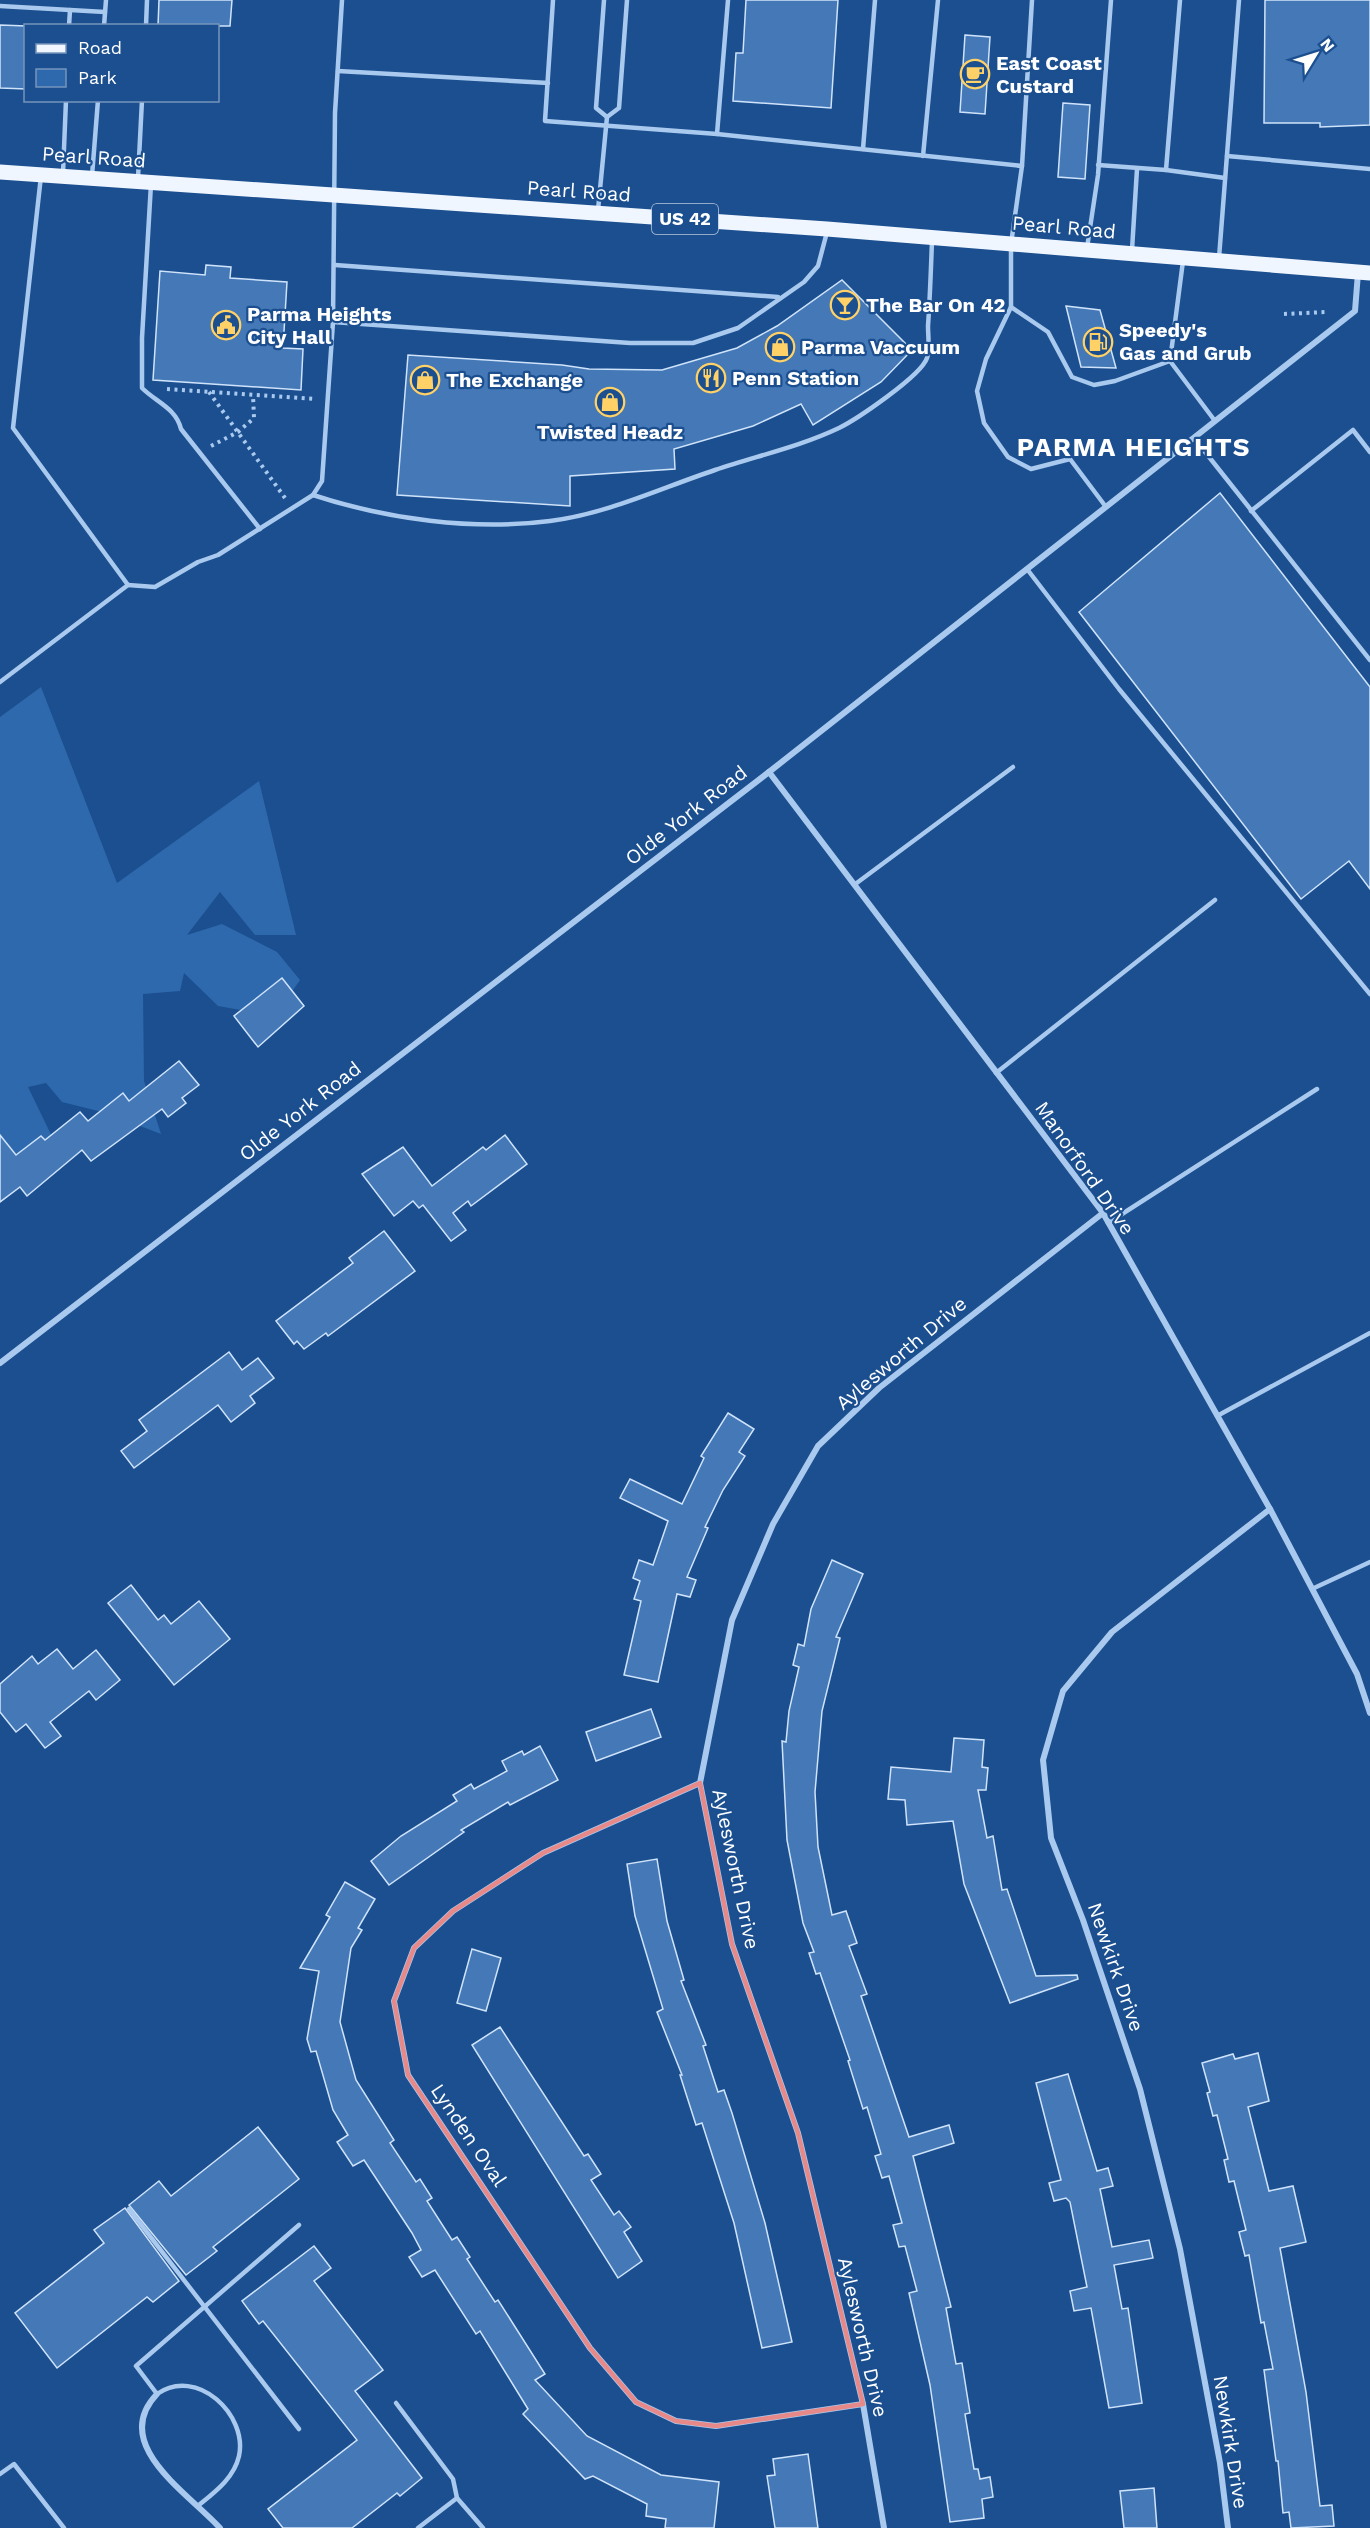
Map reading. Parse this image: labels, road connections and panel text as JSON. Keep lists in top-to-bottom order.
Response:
{
  "streets": {
    "main road": ["Pearl Road", "US 42"],
    "street": [
      "Olde York Road",
      "Manorford Drive",
      "Aylesworth Drive",
      "Newkirk Drive",
      "Lynden Oval"
    ]
  },
  "crossings": [
    ["Pearl Road", "Olde York Road"],
    ["Olde York Road", "Manorford Drive"],
    ["Manorford Drive", "Aylesworth Drive"],
    ["Manorford Drive", "Newkirk Drive"],
    ["Aylesworth Drive", "Lynden Oval"]
  ],
  "districts": ["PARMA HEIGHTS"],
  "places": {
    "cafe": ["East Coast Custard"],
    "bar": ["The Bar On 42"],
    "public building": ["Parma Heights City Hall"],
    "fuel station": ["Speedy's Gas and Grub"],
    "shop": ["Parma Vaccuum", "The Exchange", "Twisted Headz"],
    "restaurant": ["Penn Station"]
  },
  "legend": ["Road", "Park"],
  "north": "top right"
}
